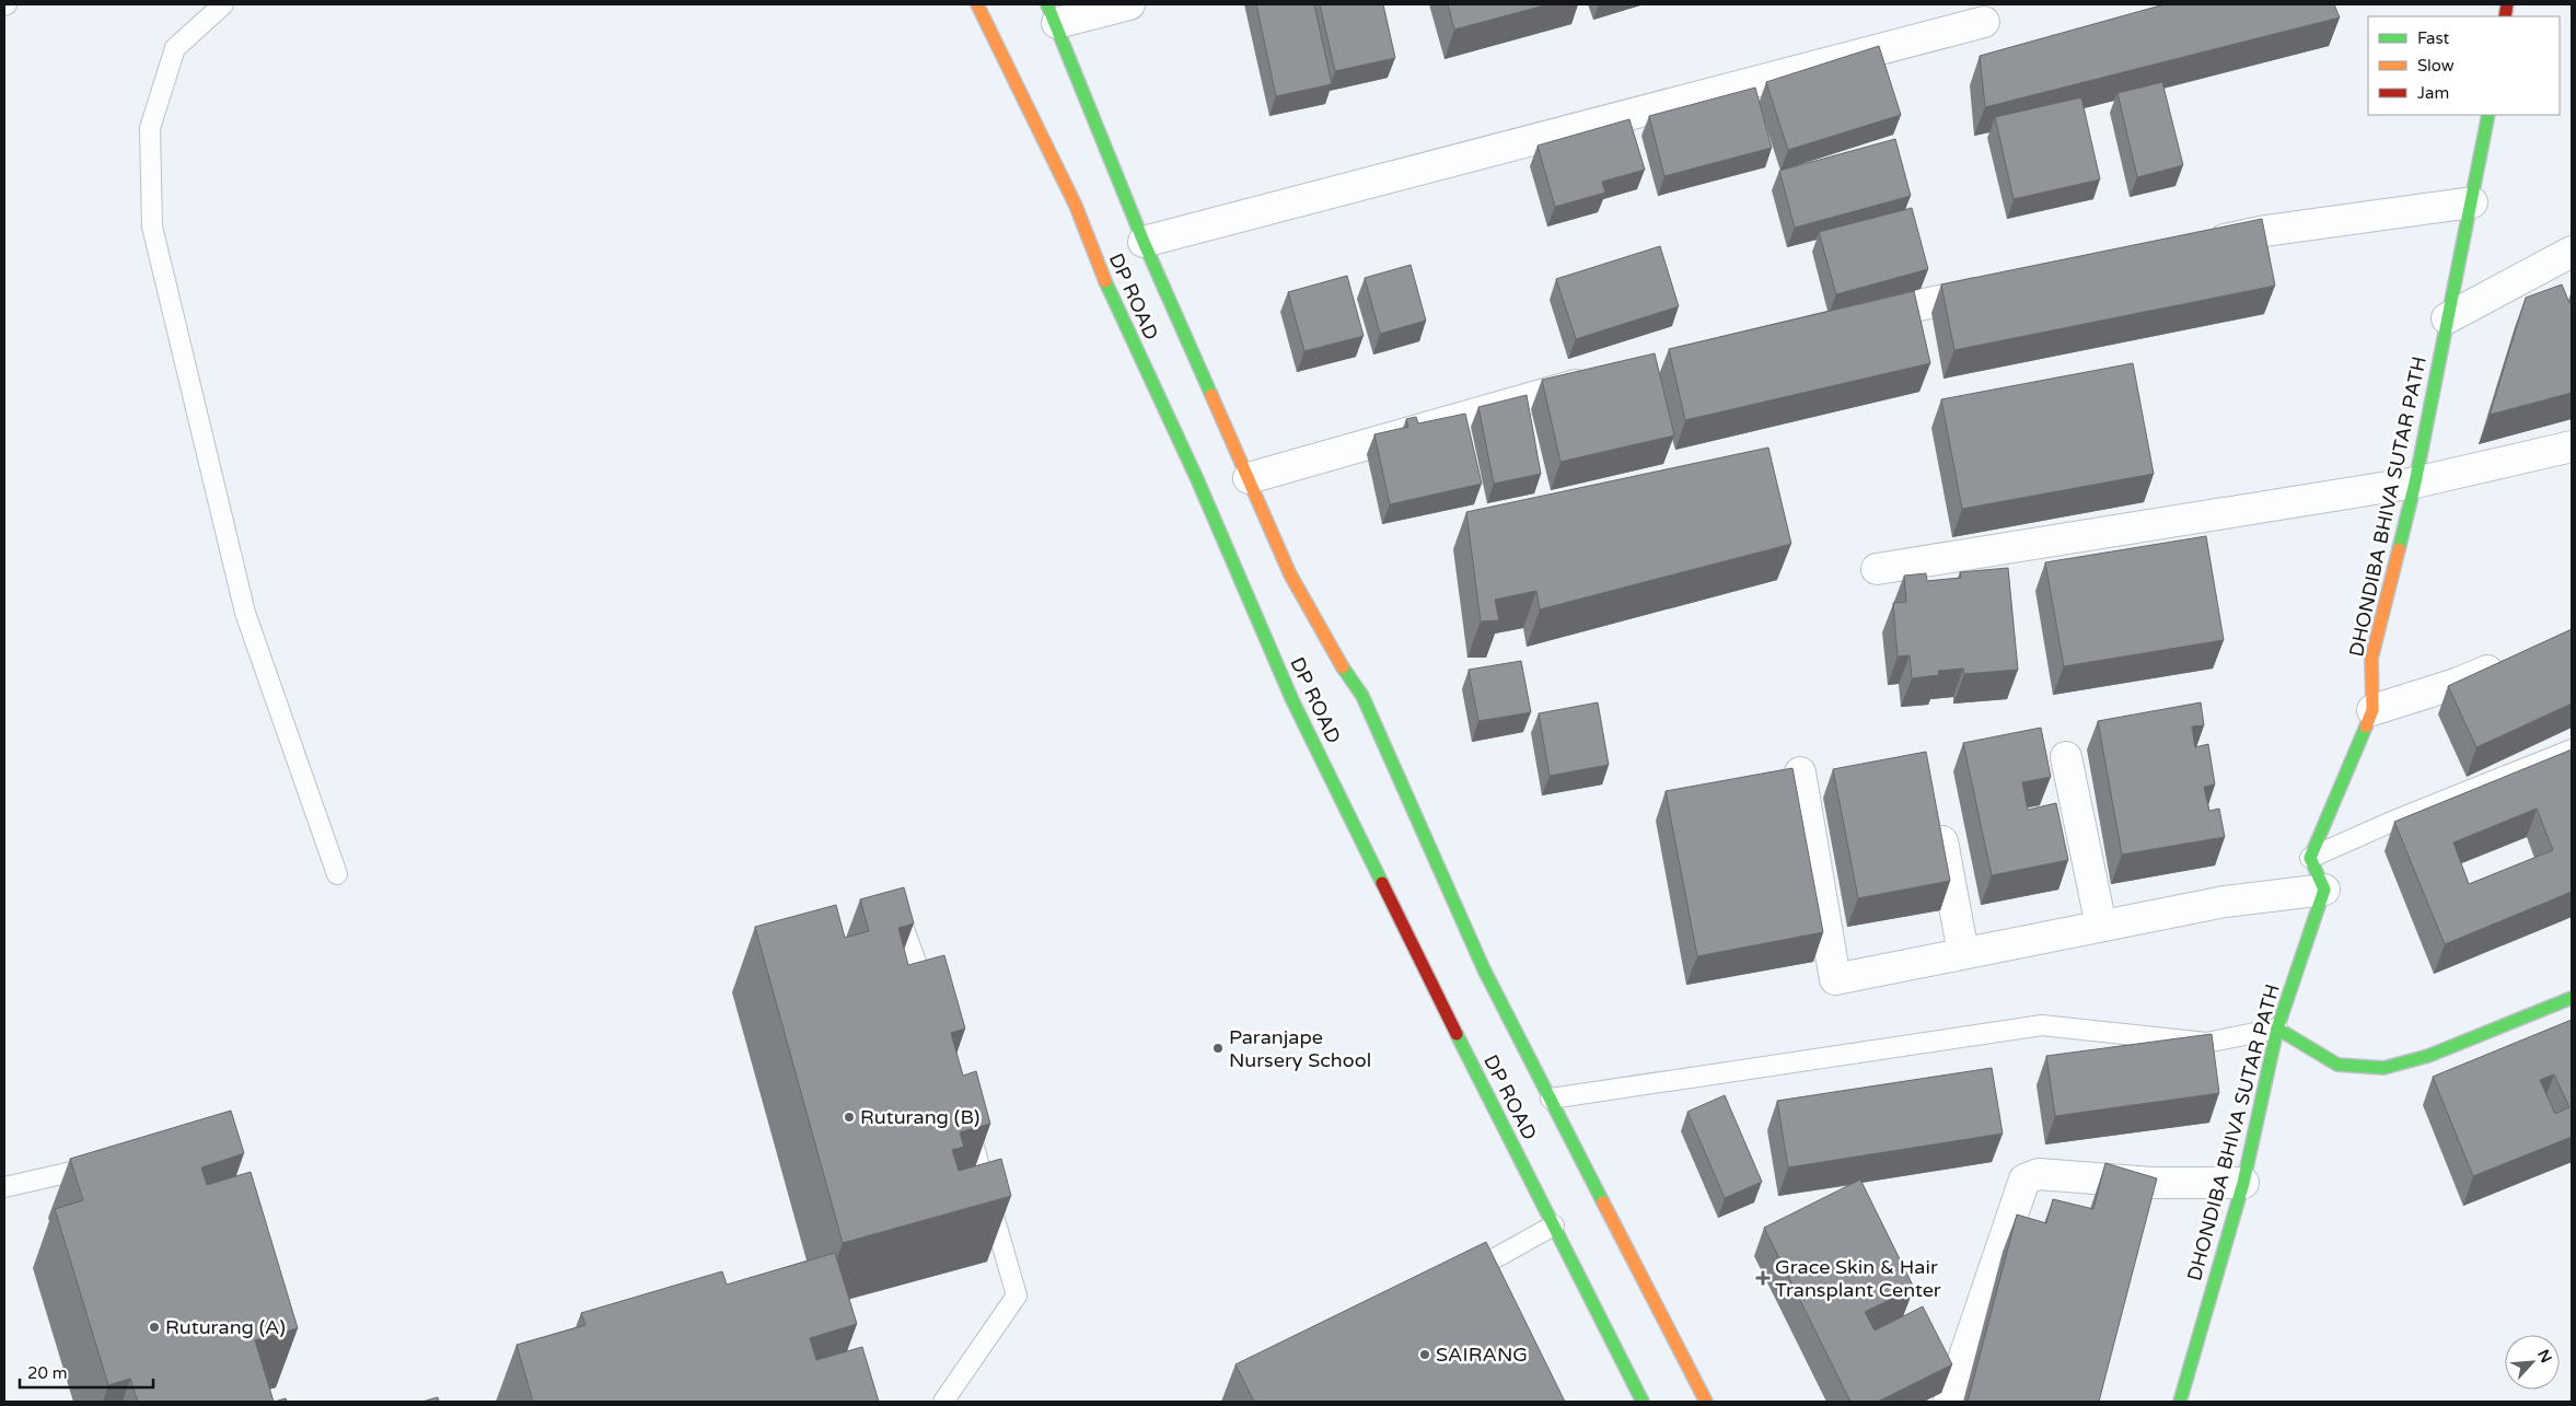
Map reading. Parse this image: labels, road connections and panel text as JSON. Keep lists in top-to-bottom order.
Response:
{
  "streets": {
    "main road": ["DP ROAD", "DHONDIBA BHIVA SUTAR PATH"]
  },
  "places": {
    "other": [
      "Paranjape Nursery School",
      "Ruturang (B)",
      "Ruturang (A)",
      "SAIRANG"
    ],
    "health": ["Grace Skin & Hair Transplant Center"]
  },
  "legend": ["Fast", "Slow", "Jam"],
  "scale_bar": "20 m",
  "north": "top right"
}
